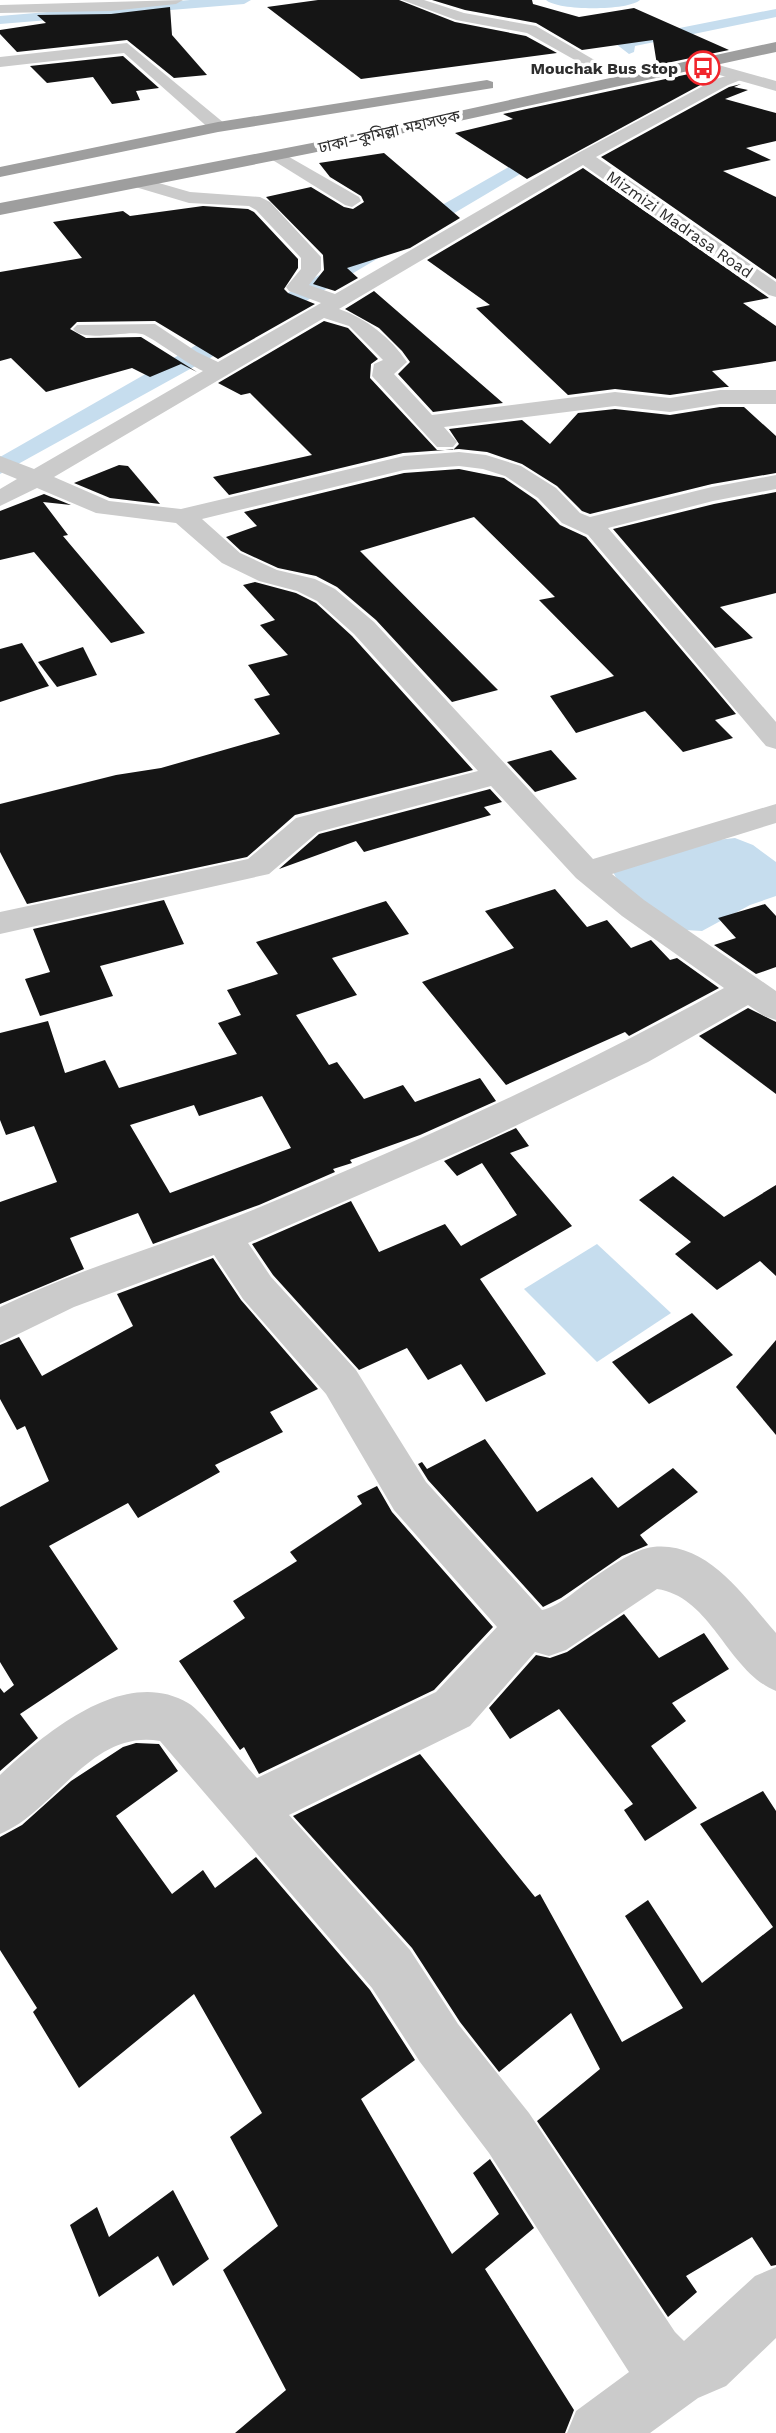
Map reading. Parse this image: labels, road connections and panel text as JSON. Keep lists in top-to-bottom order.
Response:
{
  "streets": {
    "highway": ["ঢাকা–কুমিল্লা মহাসড়ক"],
    "street": ["Mizmizi Madrasa Road"]
  },
  "places": {
    "bus stop": ["Mouchak Bus Stop"]
  }
}
